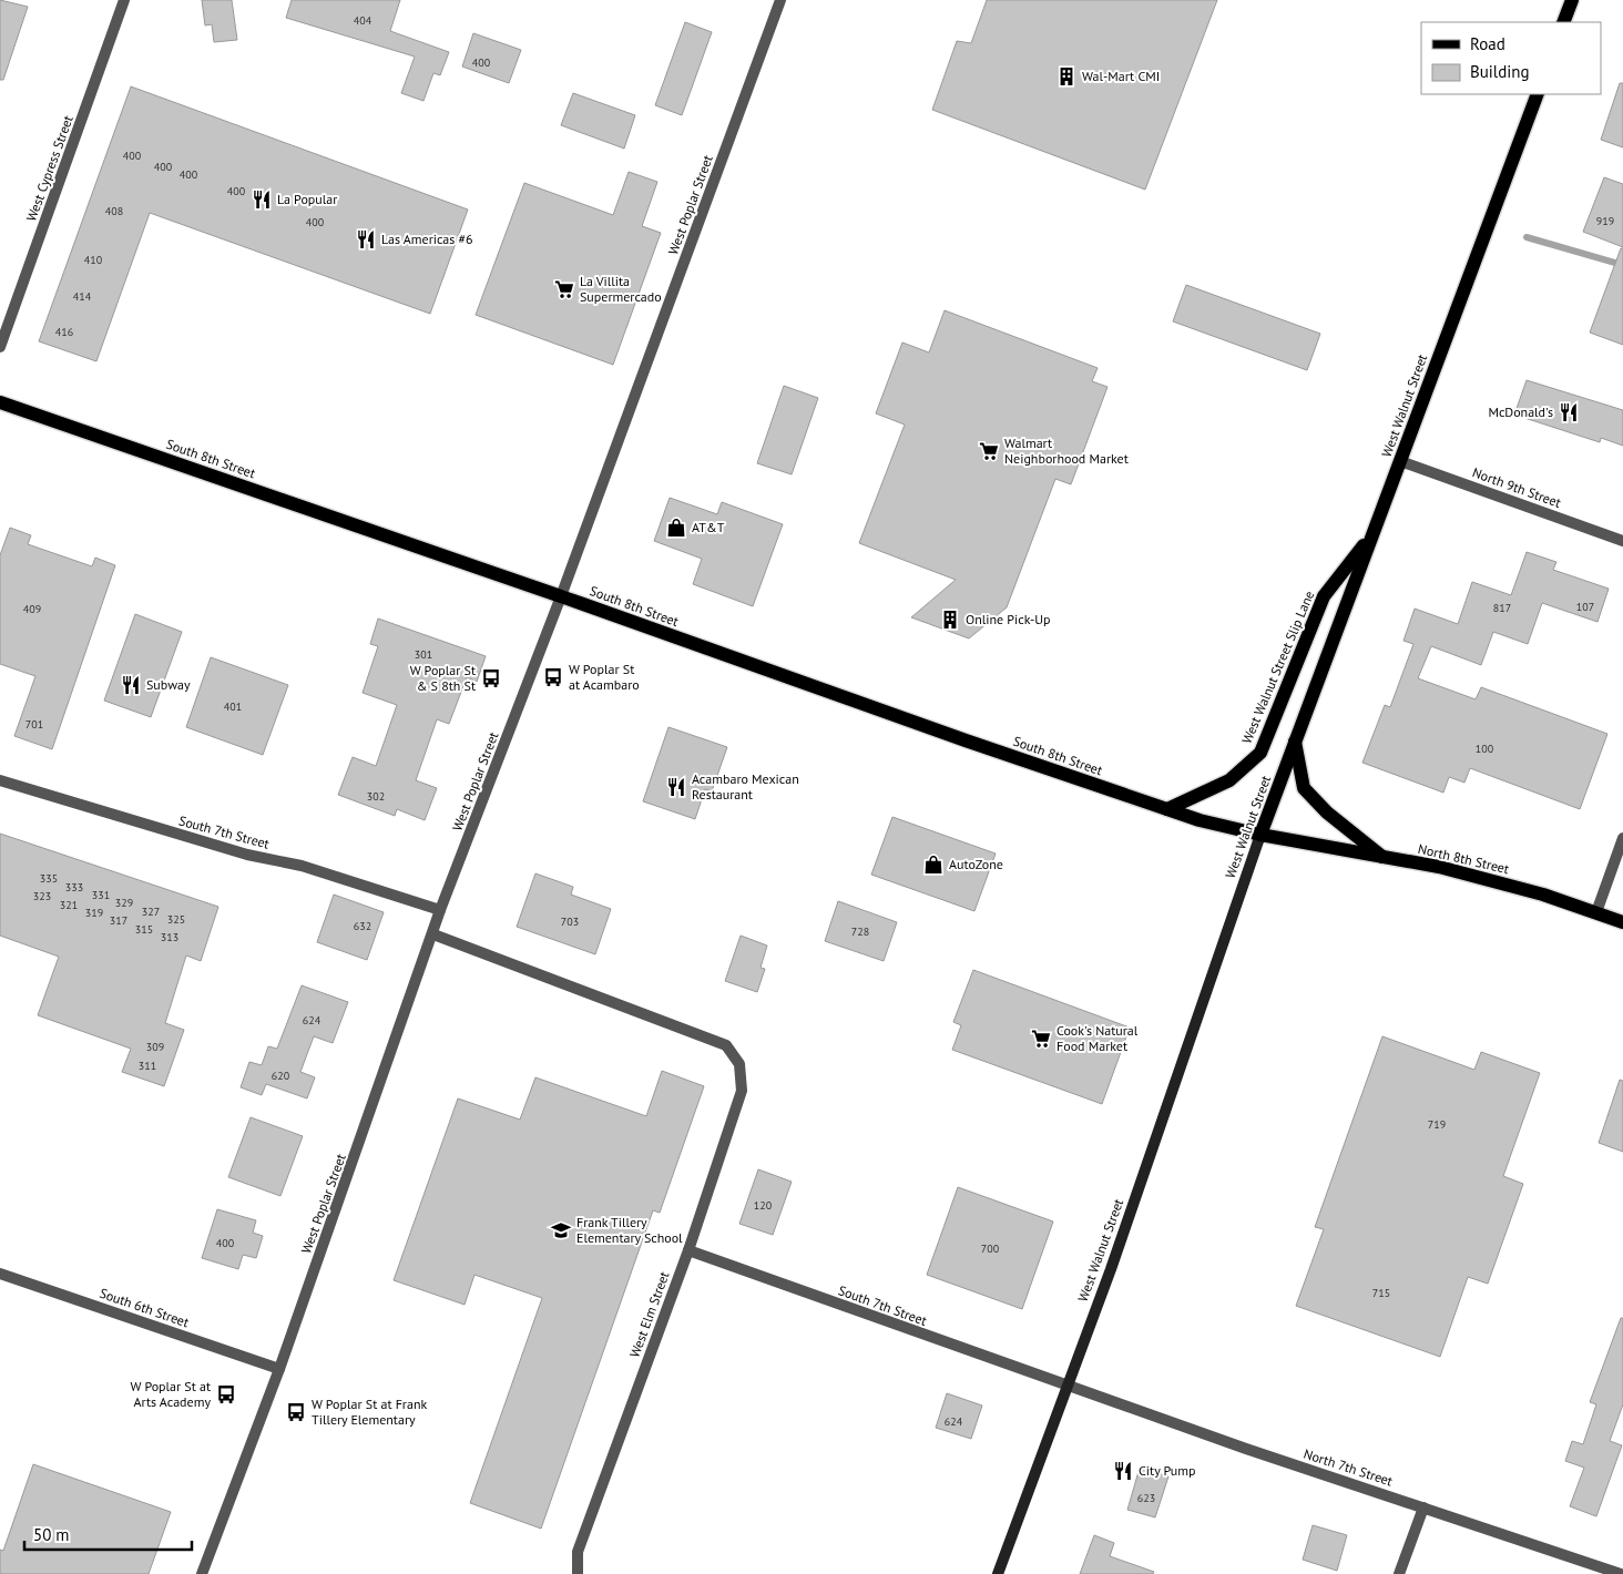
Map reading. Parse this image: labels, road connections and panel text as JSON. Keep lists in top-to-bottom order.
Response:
{
  "streets": {
    "main road": [
      "West Walnut Street",
      "South 8th Street",
      "West Walnut Street Slip Lane",
      "North 8th Street"
    ],
    "street": [
      "West Cypress Street",
      "West Poplar Street",
      "North 9th Street",
      "South 7th Street",
      "South 6th Street",
      "West Elm Street",
      "North 7th Street"
    ]
  },
  "crossings": [
    ["West Poplar Street", "South 8th Street"],
    ["West Poplar Street", "South 7th Street"],
    ["West Poplar Street", "South 6th Street"],
    ["West Poplar Street", "West Elm Street"],
    ["West Walnut Street", "South 8th Street"],
    ["West Walnut Street", "North 9th Street"],
    ["West Walnut Street", "West Walnut Street Slip Lane"],
    ["West Walnut Street", "South 7th Street"],
    ["West Walnut Street", "North 8th Street"],
    ["West Walnut Street", "North 7th Street"],
    ["South 8th Street", "West Walnut Street Slip Lane"],
    ["South 8th Street", "North 8th Street"],
    ["South 7th Street", "West Elm Street"],
    ["South 7th Street", "North 7th Street"]
  ],
  "places": {
    "building": ["Wal-Mart CMI", "Online Pick-Up"],
    "restaurant": [
      "La Popular",
      "Las Americas #6",
      "McDonald's",
      "Subway",
      "Acambaro Mexican Restaurant",
      "City Pump"
    ],
    "supermarket": ["La Villita Supermercado", "Walmart Neighborhood Market", "Cook's Natural Food Market"],
    "shop": ["AT&T", "AutoZone"],
    "bus stop": [
      "W Poplar St at Acambaro",
      "W Poplar St & S 8th St",
      "W Poplar St at Arts Academy",
      "W Poplar St at Frank Tillery Elementary"
    ],
    "school or university": ["Frank Tillery Elementary School"]
  },
  "house_numbers": [
    "404",
    "400",
    "400",
    "400",
    "400",
    "400",
    "408",
    "919",
    "400",
    "410",
    "414",
    "416",
    "107",
    "817",
    "409",
    "301",
    "401",
    "701",
    "100",
    "302",
    "335",
    "333",
    "331",
    "323",
    "329",
    "321",
    "327",
    "319",
    "325",
    "317",
    "703",
    "632",
    "315",
    "728",
    "313",
    "624",
    "309",
    "311",
    "620",
    "719",
    "120",
    "400",
    "700",
    "715",
    "624",
    "623"
  ],
  "legend": ["Road", "Building"],
  "scale_bar": "50 m"
}
